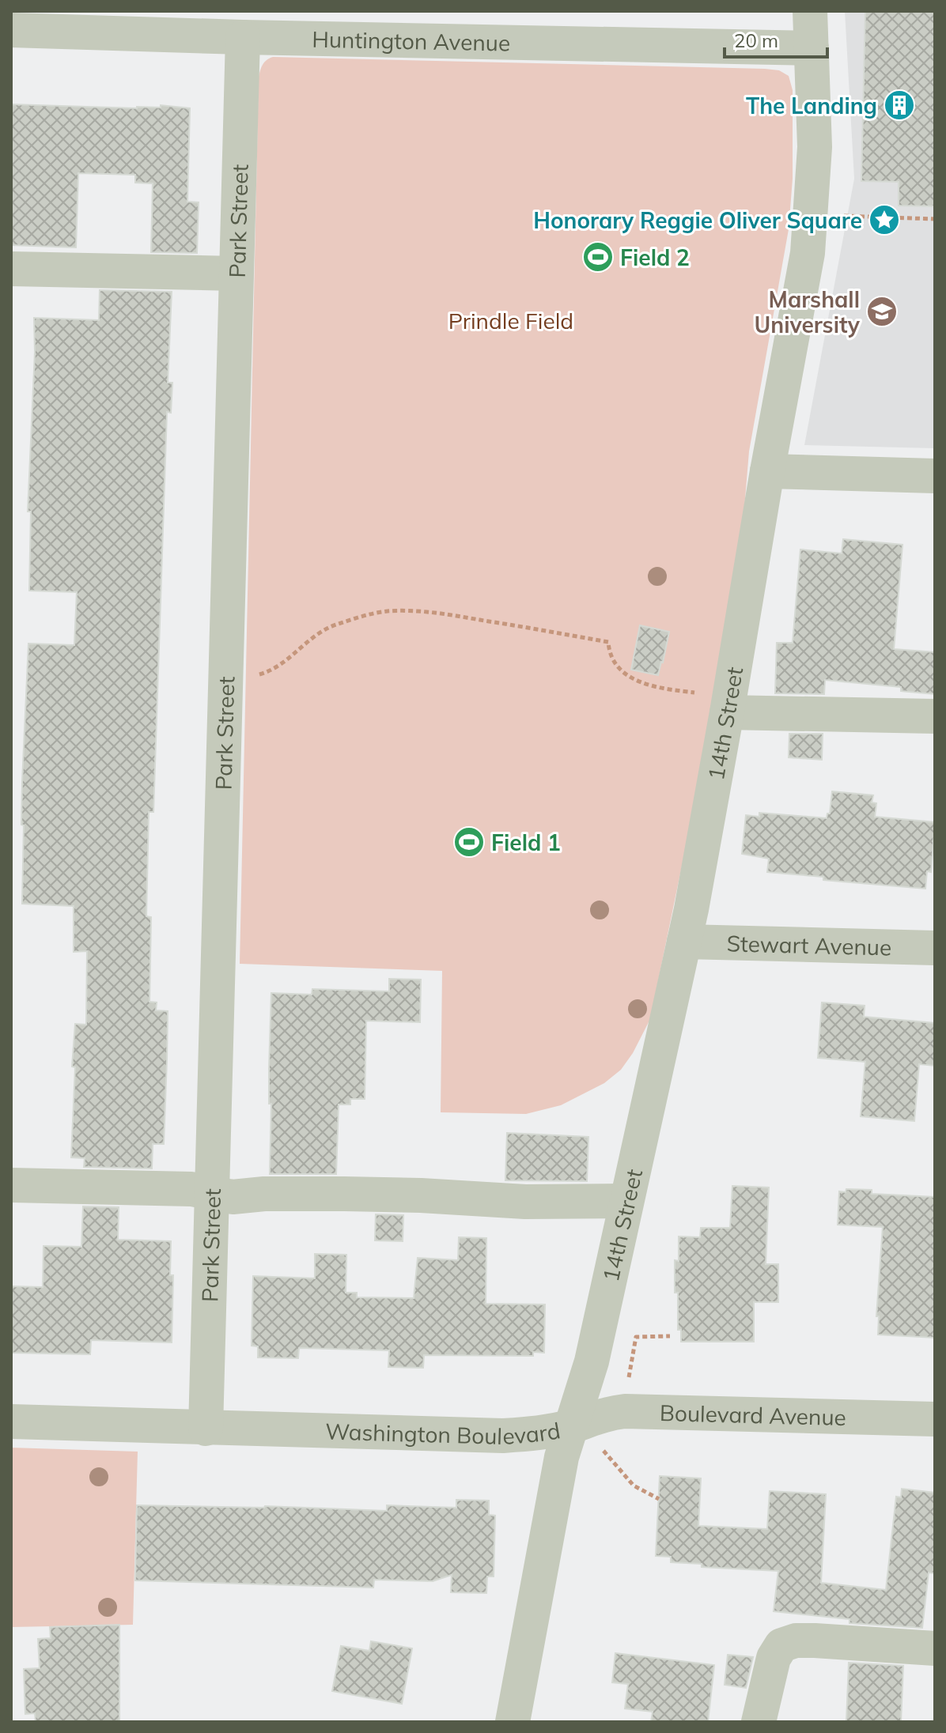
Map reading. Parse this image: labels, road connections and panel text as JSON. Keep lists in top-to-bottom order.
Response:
{
  "streets": {
    "street": [
      "Huntington Avenue",
      "Park Street",
      "14th Street",
      "Stewart Avenue",
      "Boulevard Avenue",
      "Washington Boulevard"
    ]
  },
  "crossings": [
    ["Huntington Avenue", "Park Street"],
    ["Huntington Avenue", "14th Street"],
    ["Park Street", "Washington Boulevard"],
    ["14th Street", "Stewart Avenue"],
    ["14th Street", "Boulevard Avenue"],
    ["14th Street", "Washington Boulevard"],
    ["Boulevard Avenue", "Washington Boulevard"]
  ],
  "parks": ["Prindle Field"],
  "places": {
    "building": ["The Landing"],
    "place": ["Honorary Reggie Oliver Square"],
    "sports": ["Field 2", "Field 1"],
    "school or university": ["Marshall University"]
  },
  "scale_bar": "20 m"
}
